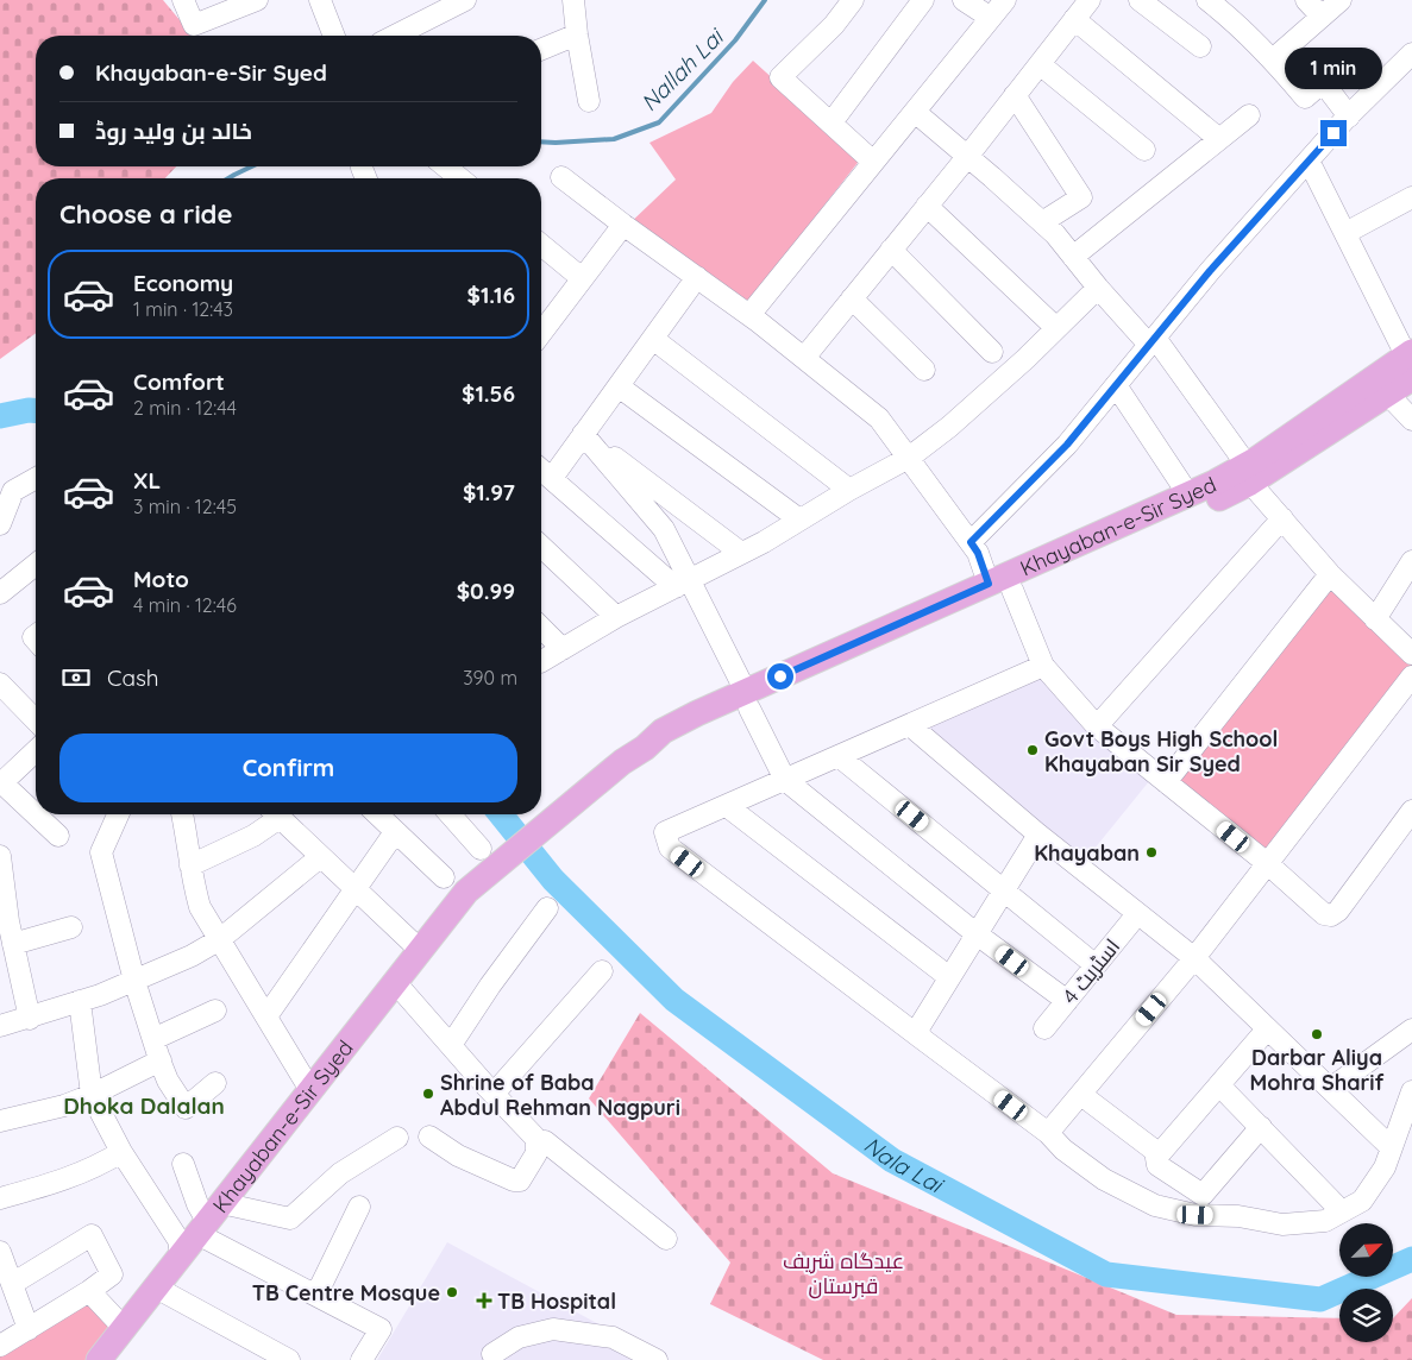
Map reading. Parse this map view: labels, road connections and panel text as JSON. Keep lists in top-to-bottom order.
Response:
{
  "streets": {
    "main road": ["Khayaban-e-Sir Syed"],
    "street": ["اسٹریٹ 4"]
  },
  "districts": ["Dhoka Dalalan"],
  "water": ["Nallah Lai", "Nala Lai"],
  "parks": ["عیدگاہ شریف قبرستان"],
  "places": {
    "other": [
      "Govt Boys High School Khayaban Sir Syed",
      "Khayaban",
      "Darbar Aliya Mohra Sharif",
      "Shrine of Baba Abdul Rehman Nagpuri",
      "TB Centre Mosque"
    ],
    "health": ["TB Hospital"]
  },
  "north": "top right",
  "page": {
    "banner": ["Khayaban-e-Sir Syed", "خالد بن ولید روڈ"],
    "bubble": "1 min",
    "heading": "Choose a ride",
    "list": [
      {
        "name": "Economy",
        "note": "1 min · 12:43",
        "value": "$1.16"
      },
      {
        "name": "Comfort",
        "note": "2 min · 12:44",
        "value": "$1.56"
      },
      {
        "name": "XL",
        "note": "3 min · 12:45",
        "value": "$1.97"
      },
      {
        "name": "Moto",
        "note": "4 min · 12:46",
        "value": "$0.99"
      }
    ],
    "pay": ["Cash", "390 m"],
    "buttons": "Confirm"
  }
}
